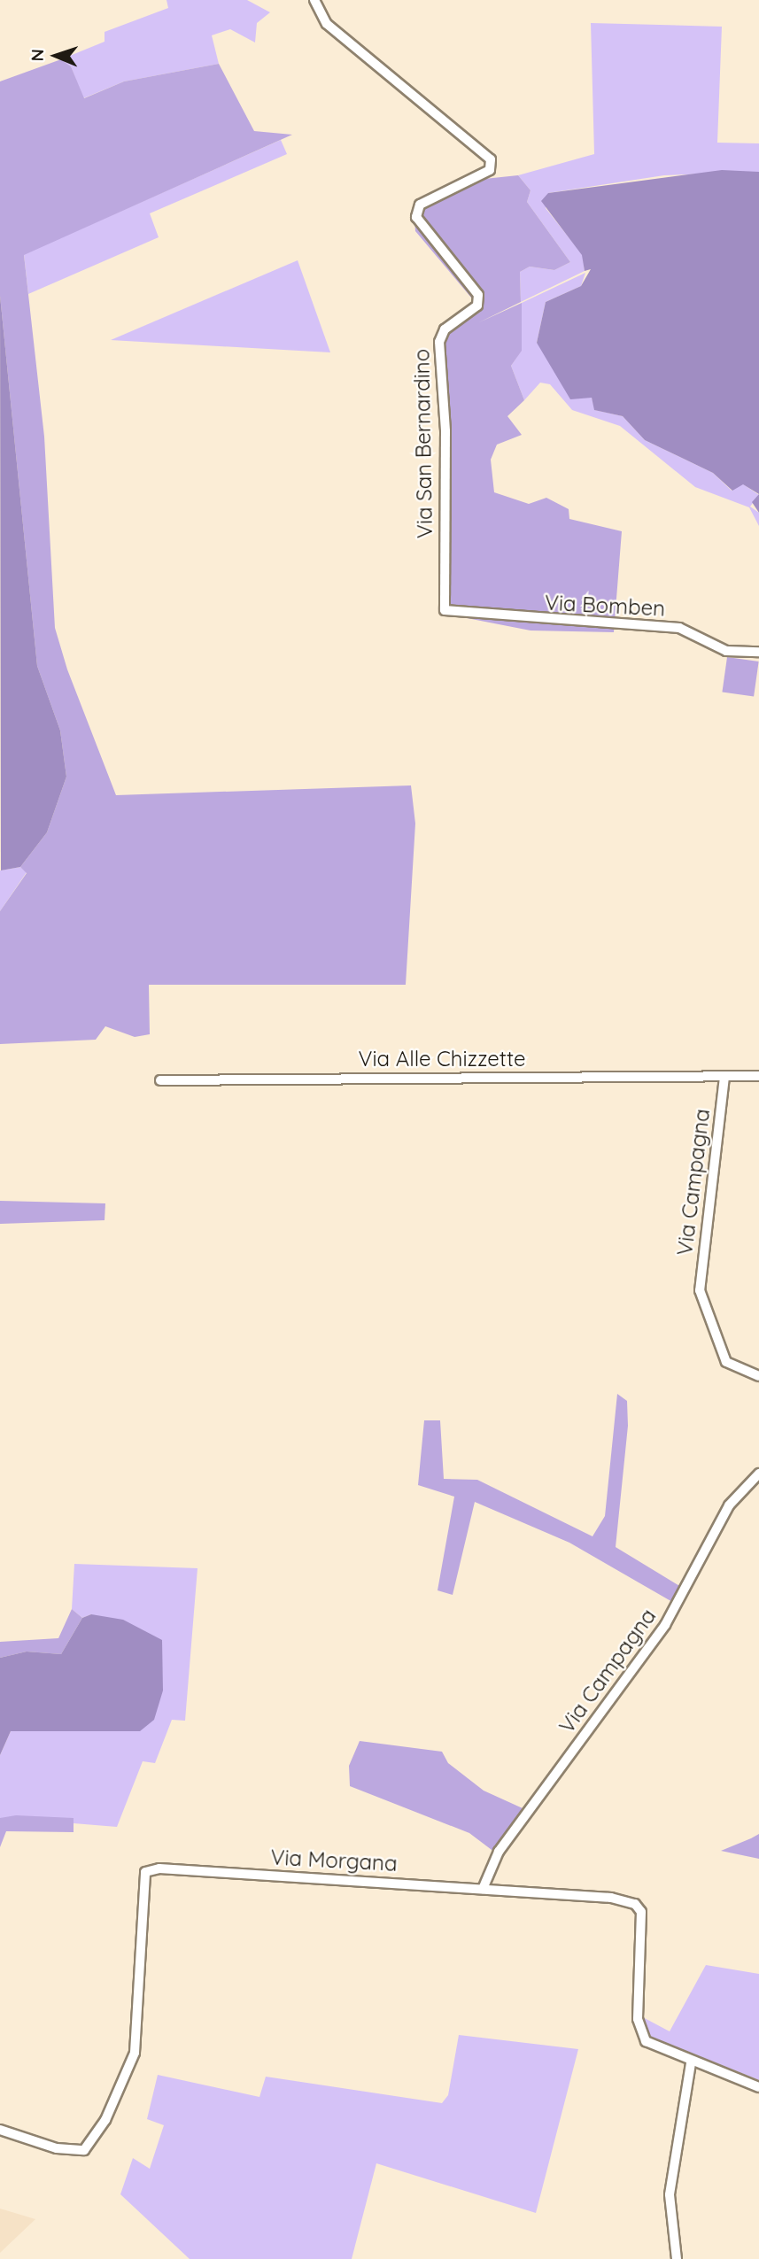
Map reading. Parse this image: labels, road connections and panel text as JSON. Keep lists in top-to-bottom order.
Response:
{
  "streets": {
    "street": [
      "Via San Bernardino",
      "Via Bomben",
      "Via Alle Chizzette",
      "Via Campagna",
      "Via Morgana"
    ]
  },
  "crossings": [
    ["Via San Bernardino", "Via Bomben"],
    ["Via Alle Chizzette", "Via Campagna"],
    ["Via Campagna", "Via Morgana"]
  ],
  "north": "left"
}
